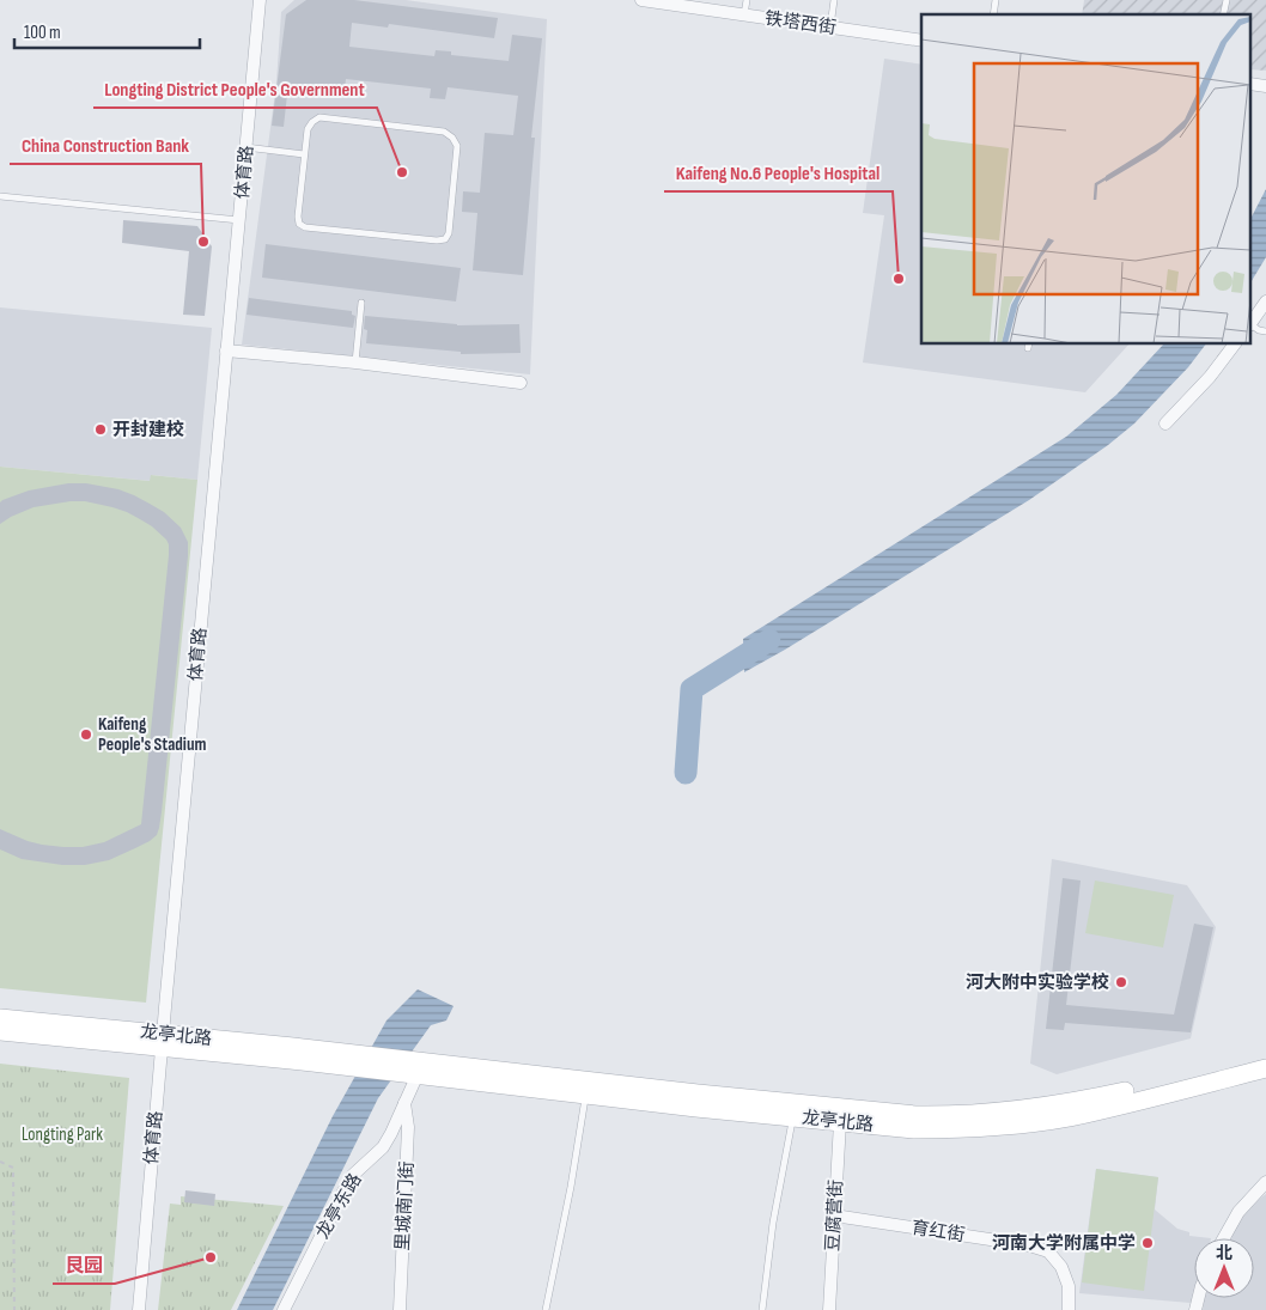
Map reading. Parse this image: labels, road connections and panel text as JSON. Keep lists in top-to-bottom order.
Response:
{
  "streets": {
    "main road": ["龙亭北路"],
    "street": [
      "铁塔西街",
      "体育路",
      "龙亭东路",
      "里城南门街",
      "豆腐营街",
      "育红街"
    ]
  },
  "crossings": [
    ["体育路", "龙亭北路"],
    ["龙亭北路", "龙亭东路"],
    ["龙亭北路", "豆腐营街"],
    ["龙亭东路", "里城南门街"],
    ["豆腐营街", "育红街"]
  ],
  "parks": ["Longting Park"],
  "places": [
    "Longting District People's Government",
    "China Construction Bank",
    "Kaifeng No.6 People's Hospital",
    "开封建校",
    "Kaifeng People's Stadium",
    "河大附中实验学校",
    "河南大学附属中学",
    "艮园"
  ],
  "scale_bar": "100 m",
  "north": "top"
}
